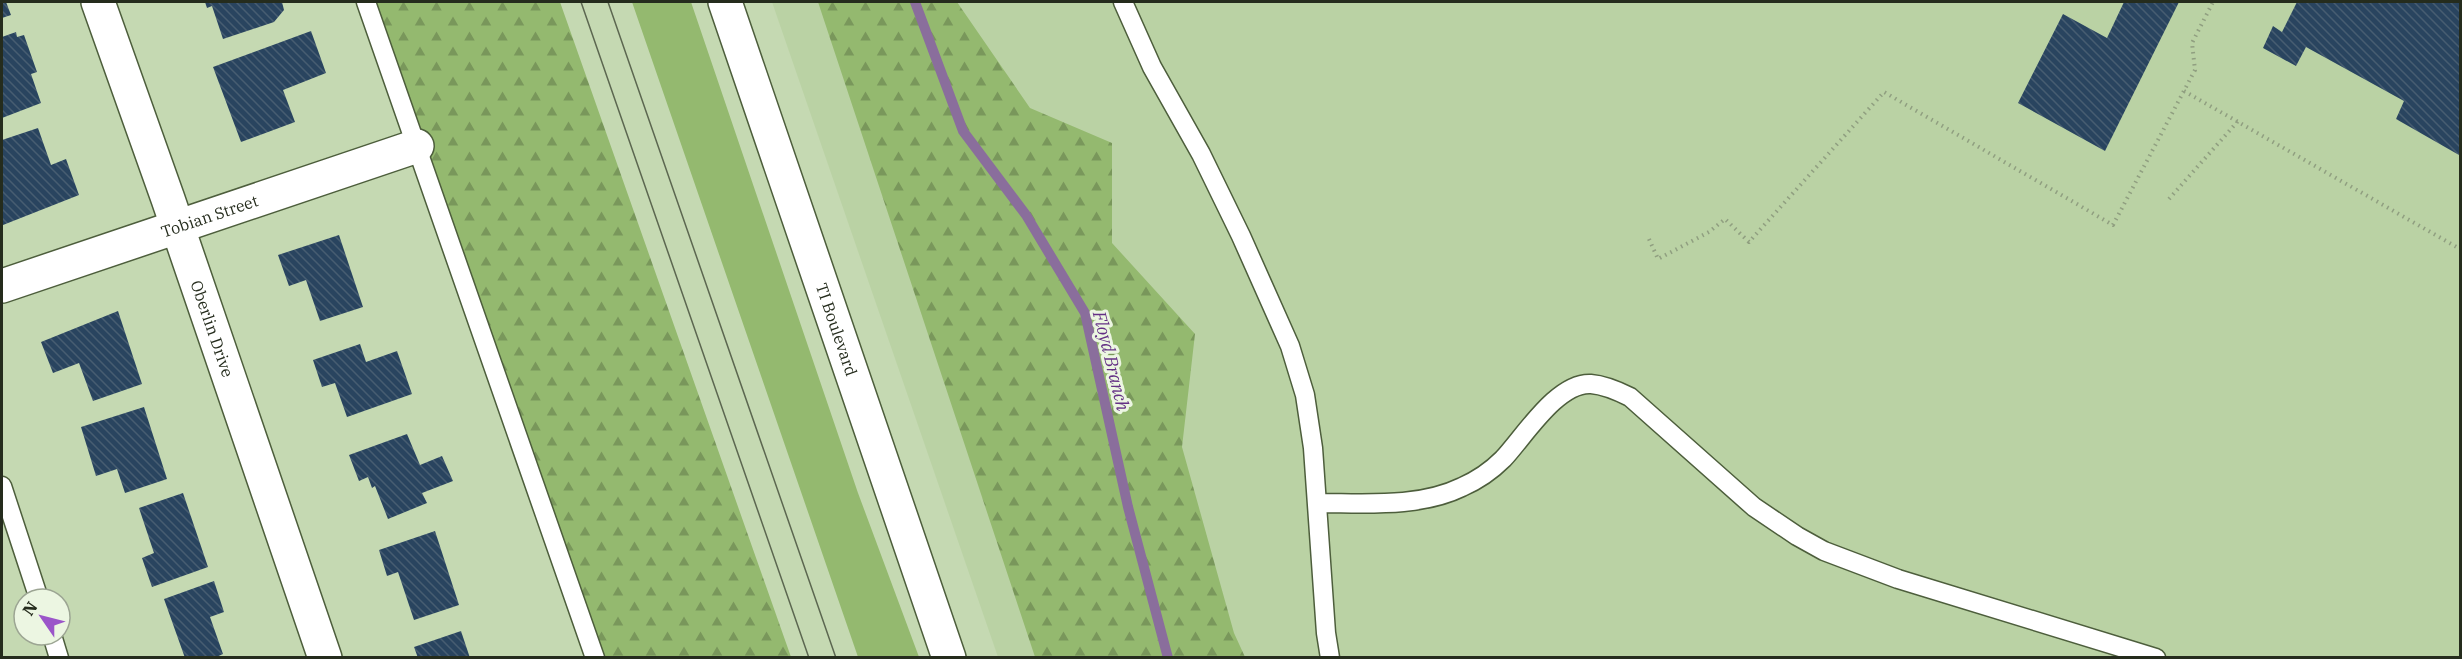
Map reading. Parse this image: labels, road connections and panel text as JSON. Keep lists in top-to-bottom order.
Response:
{
  "streets": {
    "street": ["Tobian Street", "Oberlin Drive", "TI Boulevard"]
  },
  "crossings": [
    ["Tobian Street", "Oberlin Drive"]
  ],
  "water": ["Floyd Branch"],
  "north": "top left"
}
